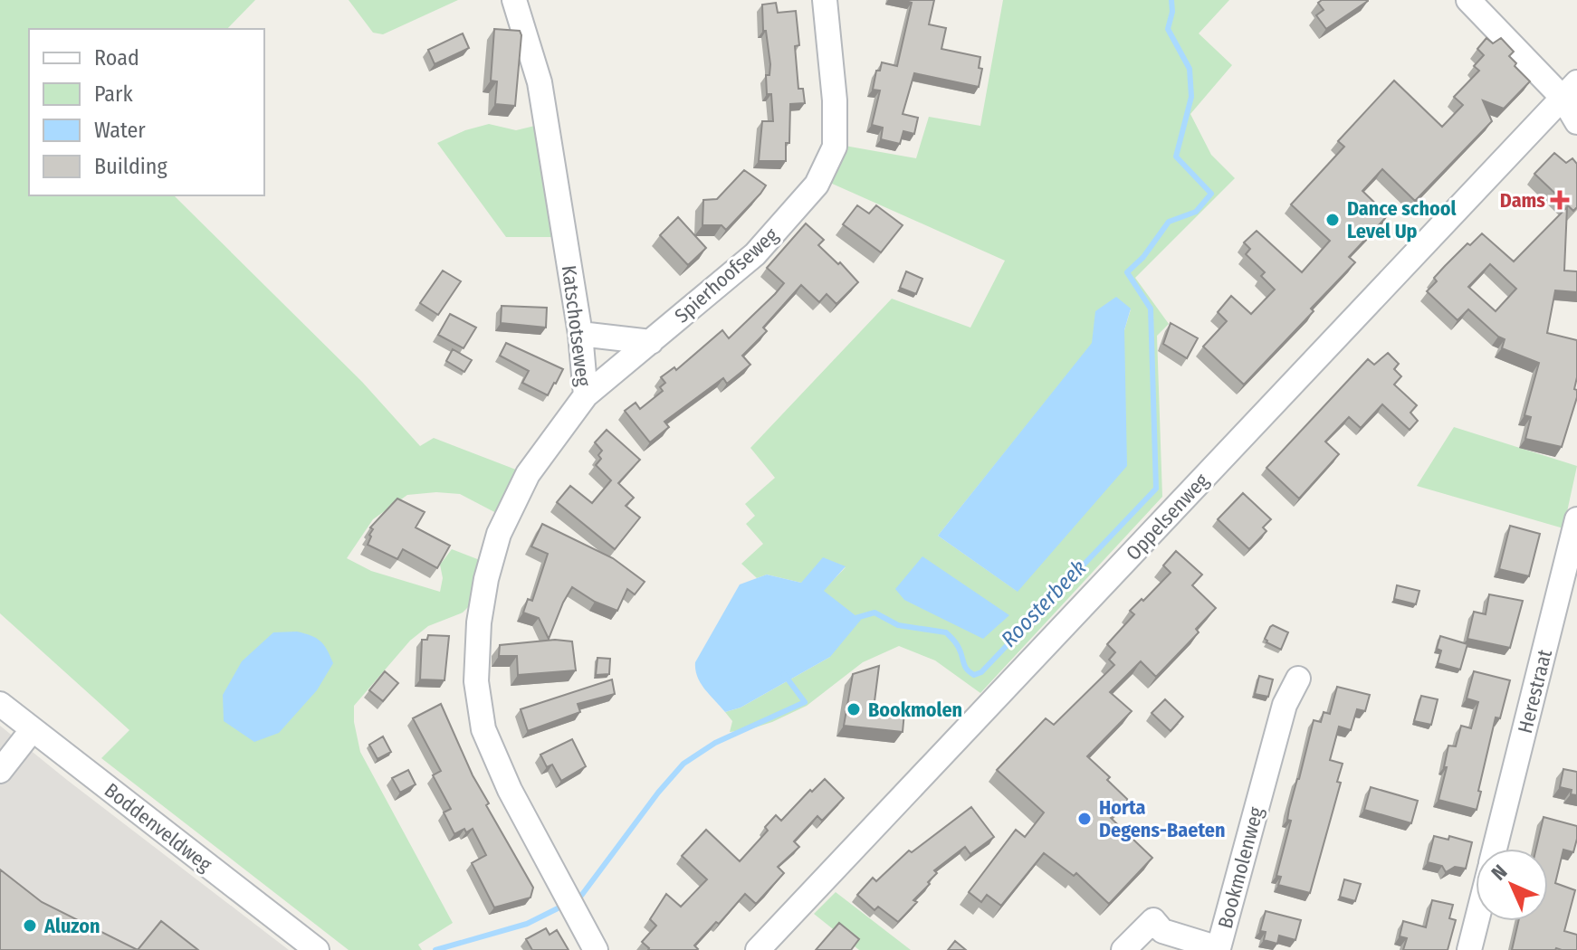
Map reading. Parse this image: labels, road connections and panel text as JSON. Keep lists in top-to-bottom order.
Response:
{
  "streets": {
    "street": [
      "Spierhoofseweg",
      "Katschotseweg",
      "Oppelsenweg",
      "Herestraat",
      "Boddenveldweg",
      "Bookmolenweg"
    ]
  },
  "crossings": [
    ["Spierhoofseweg", "Katschotseweg"]
  ],
  "water": ["Roosterbeek"],
  "places": {
    "health": ["Dams"],
    "other": [
      "Dance school Level Up",
      "Bookmolen",
      "Horta Degens-Baeten",
      "Aluzon"
    ]
  },
  "legend": [
    "Road",
    "Park",
    "Water",
    "Building"
  ],
  "north": "top left"
}
